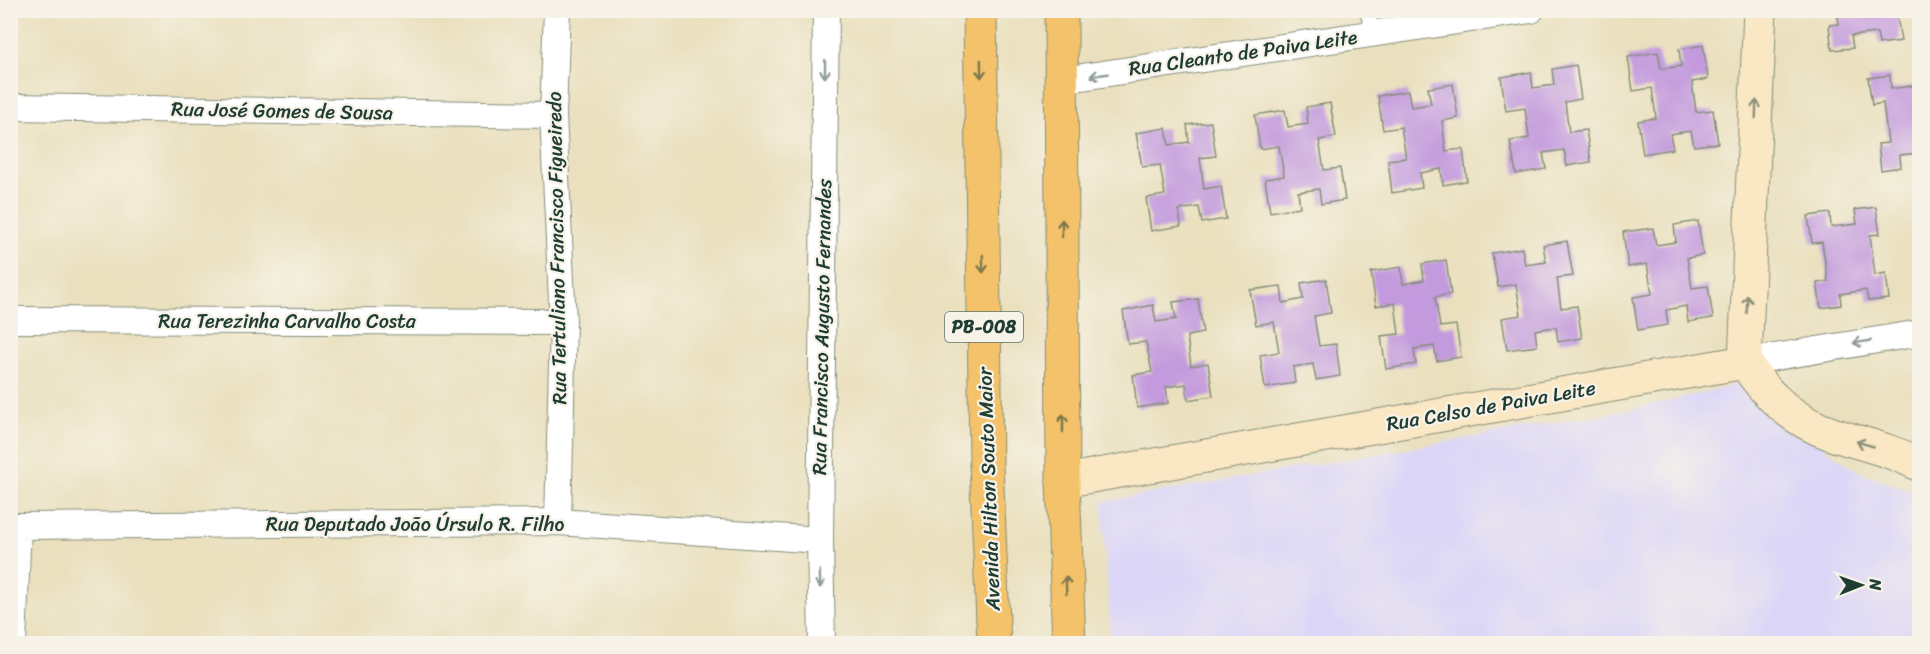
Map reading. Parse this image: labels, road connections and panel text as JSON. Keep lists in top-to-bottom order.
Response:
{
  "streets": {
    "main road": ["PB-008", "Avenida Hilton Souto Maior"],
    "street": [
      "Rua Cleanto de Paiva Leite",
      "Rua José Gomes de Sousa",
      "Rua Tertuliano Francisco Figueiredo",
      "Rua Terezinha Carvalho Costa",
      "Rua Francisco Augusto Fernandes",
      "Rua Celso de Paiva Leite",
      "Rua Deputado João Úrsulo R. Filho"
    ]
  },
  "crossings": [
    ["Rua José Gomes de Sousa", "Rua Tertuliano Francisco Figueiredo"],
    ["Rua Tertuliano Francisco Figueiredo", "Rua Terezinha Carvalho Costa"],
    ["Rua Tertuliano Francisco Figueiredo", "Rua Deputado João Úrsulo R. Filho"],
    ["Rua Francisco Augusto Fernandes", "Rua Deputado João Úrsulo R. Filho"]
  ],
  "one_way": ["Rua Cleanto de Paiva Leite", "Rua Francisco Augusto Fernandes"],
  "north": "right"
}
